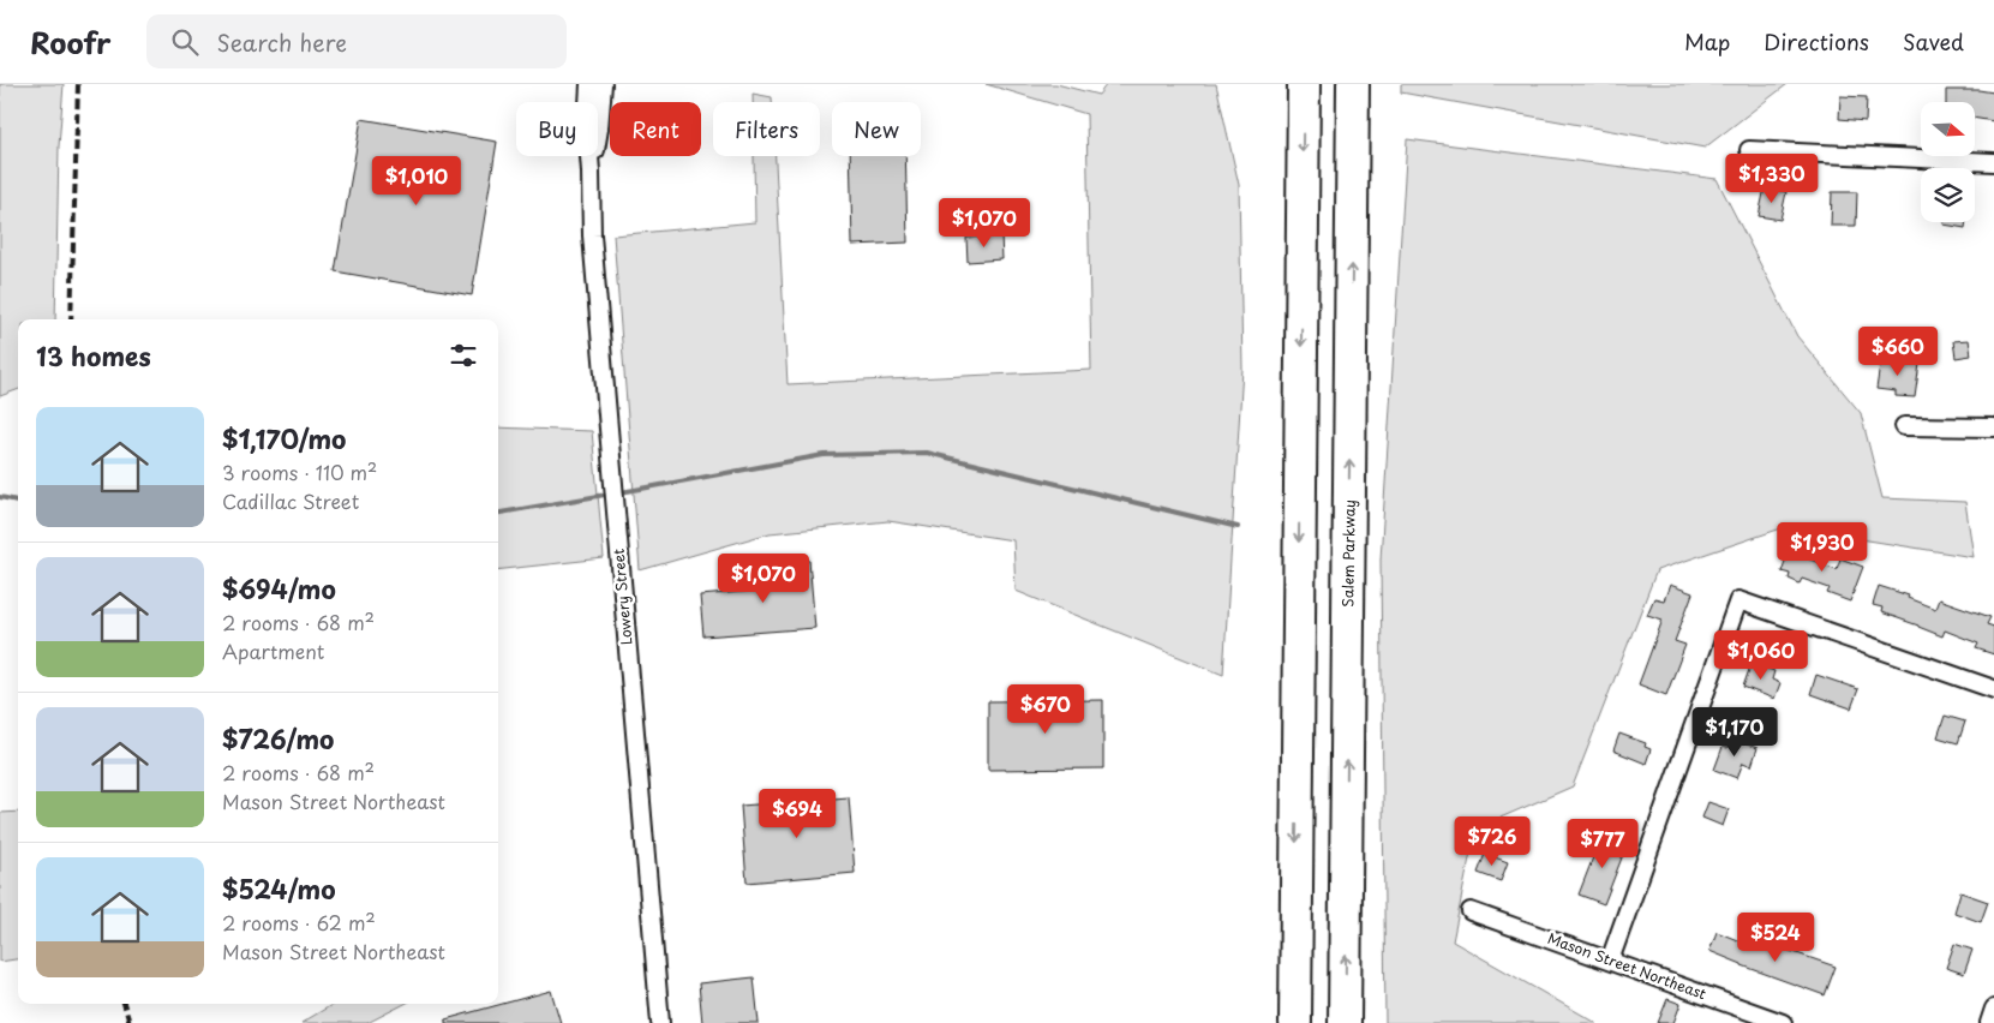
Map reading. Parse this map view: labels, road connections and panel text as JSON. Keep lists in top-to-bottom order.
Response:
{
  "streets": {
    "highway": ["Salem Parkway"],
    "street": ["Lowery Street", "Mason Street Northeast"]
  },
  "north": "right",
  "page": {
    "header": "Roofr",
    "search": "Search here",
    "nav": ["Map", "Directions", "Saved"],
    "chip": [
      "Buy",
      "Rent",
      "Filters",
      "New"
    ],
    "price": [
      "$1,330",
      "$1,010",
      "$1,070",
      "$660",
      "$1,930",
      "$1,070",
      "$1,060",
      "$670",
      "$1,170",
      "$694",
      "$726",
      "$777",
      "$524"
    ],
    "heading": "13 homes",
    "list": [
      {
        "name": "$1,170/mo",
        "note": "3 rooms · 110 m² · Cadillac Street"
      },
      {
        "name": "$694/mo",
        "note": "2 rooms · 68 m² · Apartment"
      },
      {
        "name": "$726/mo",
        "note": "2 rooms · 68 m² · Mason Street Northeast"
      },
      {
        "name": "$524/mo",
        "note": "2 rooms · 62 m² · Mason Street Northeast"
      }
    ]
  }
}
